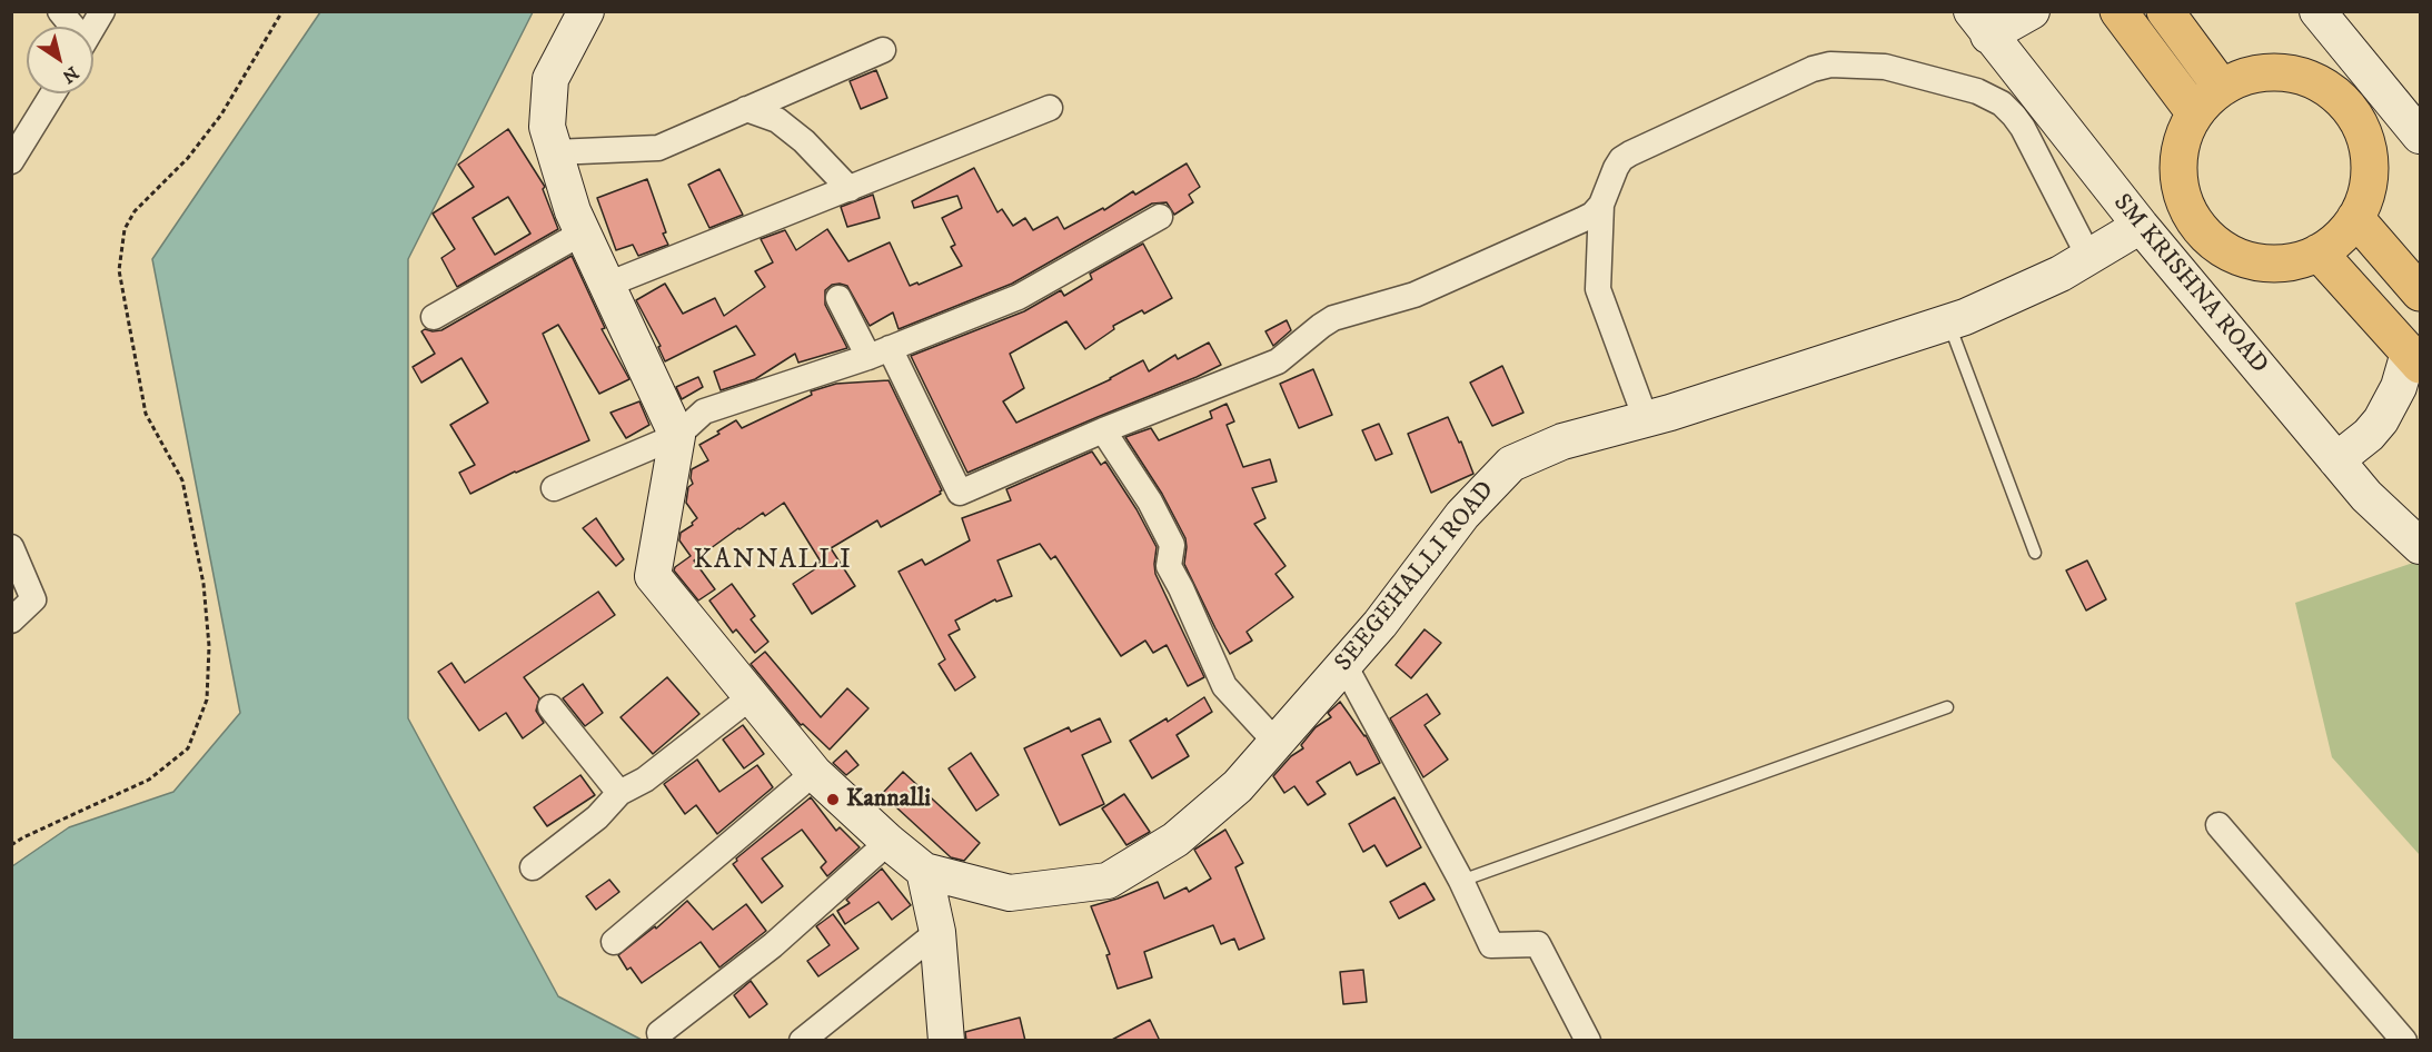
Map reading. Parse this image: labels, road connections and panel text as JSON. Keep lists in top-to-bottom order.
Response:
{
  "streets": {
    "street": ["SM KRISHNA ROAD", "SEEGEHALLI ROAD"]
  },
  "crossings": [
    ["SM KRISHNA ROAD", "SEEGEHALLI ROAD"]
  ],
  "districts": ["KANNALLI"],
  "places": ["Kannalli"],
  "north": "bottom right"
}
